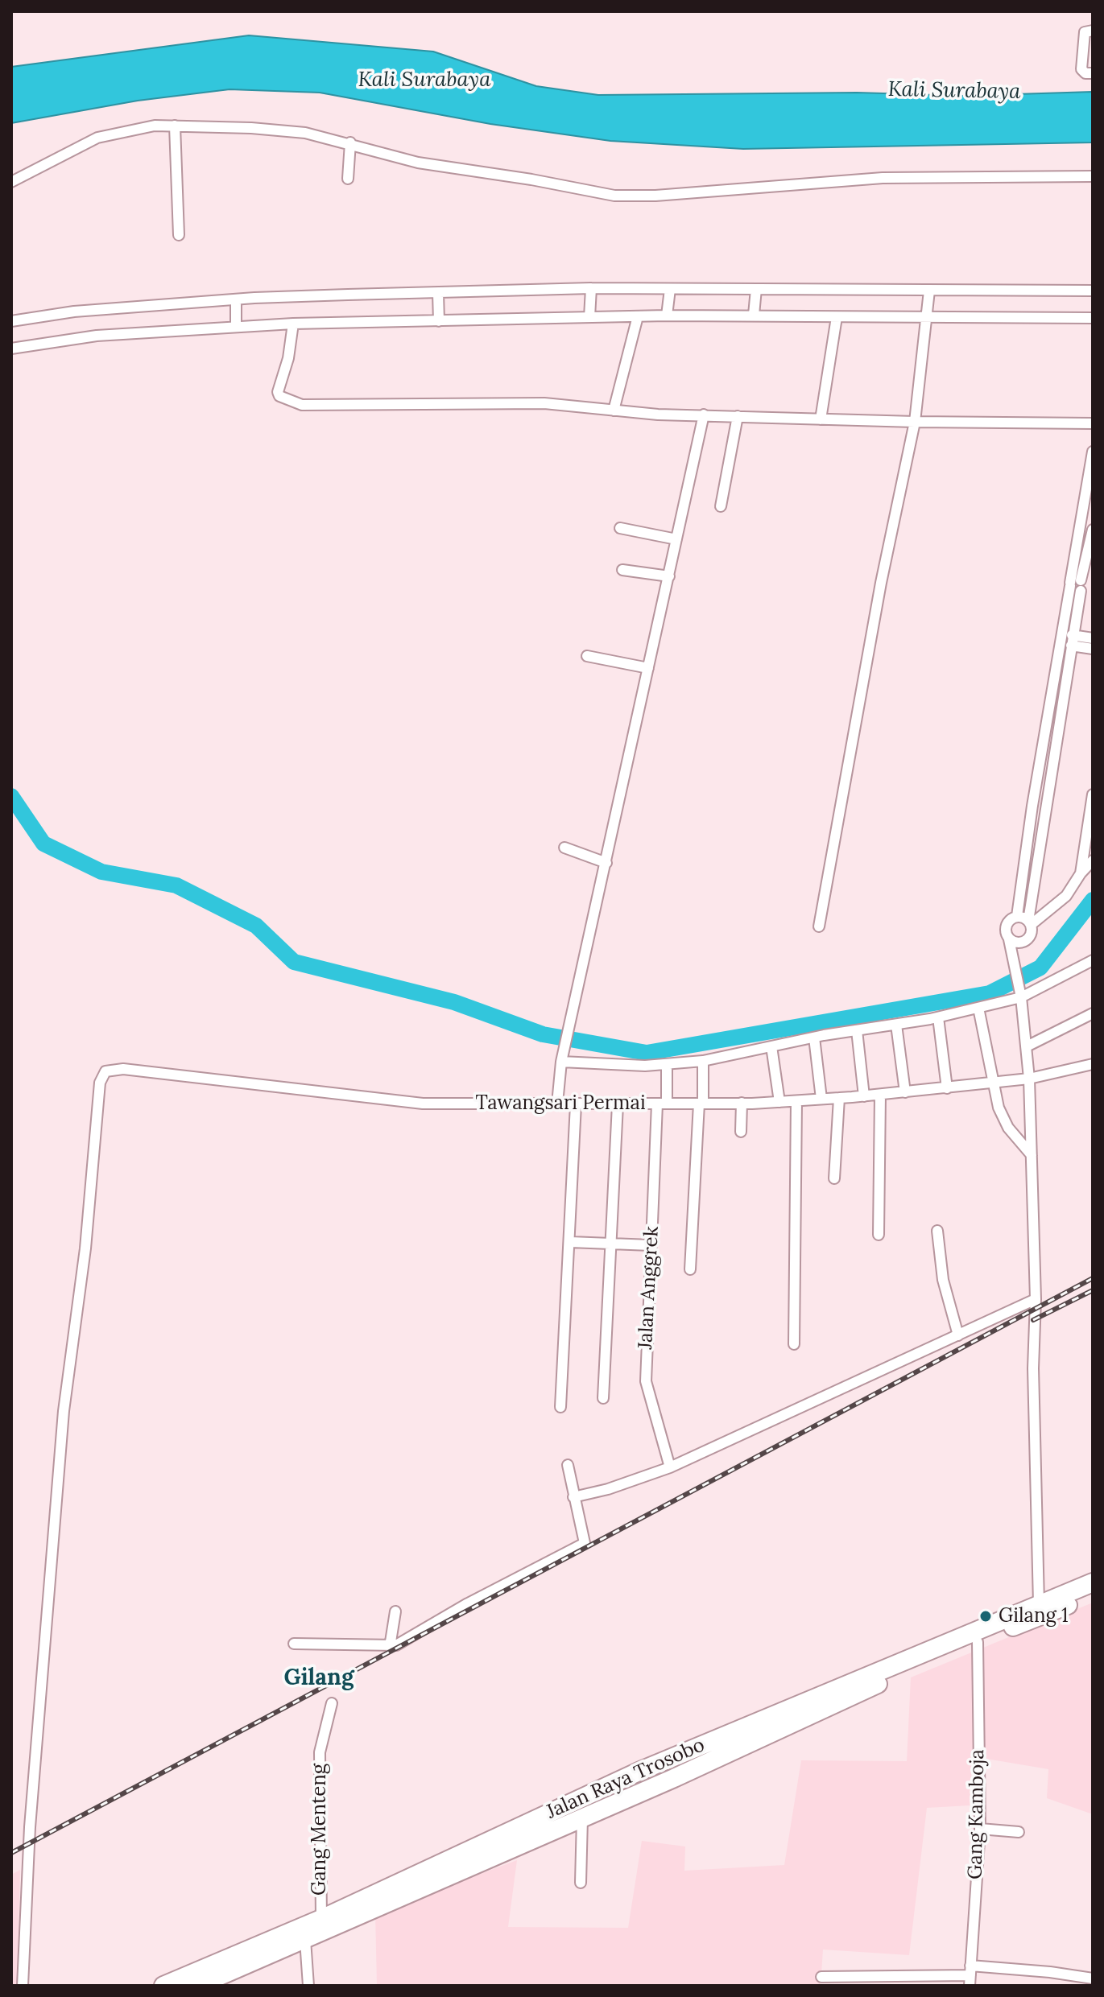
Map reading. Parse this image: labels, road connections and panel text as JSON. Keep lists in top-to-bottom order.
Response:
{
  "streets": {
    "highway": ["Jalan Raya Trosobo"],
    "street": [
      "Tawangsari Permai",
      "Jalan Anggrek",
      "Gang Kamboja",
      "Gang Menteng"
    ]
  },
  "crossings": [
    ["Tawangsari Permai", "Jalan Anggrek"],
    ["Jalan Raya Trosobo", "Gang Kamboja"],
    ["Jalan Raya Trosobo", "Gang Menteng"]
  ],
  "districts": ["Gilang"],
  "water": ["Kali Surabaya"],
  "places": ["Gilang 1"]
}
